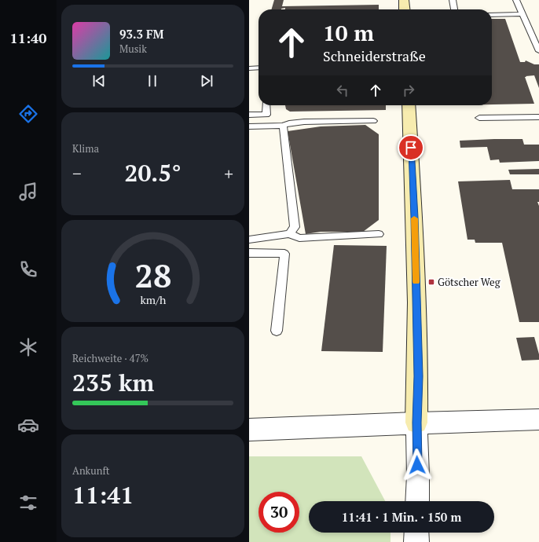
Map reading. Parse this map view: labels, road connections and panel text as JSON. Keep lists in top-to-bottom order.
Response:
{
  "places": {
    "transit": ["Götscher Weg"]
  },
  "page": {
    "tabs": "11:40",
    "turn": ["10 m", "Schneiderstraße"],
    "song": ["93.3 FM", "Musik"],
    "tile": [
      "Klima",
      ["Reichweite · 47%", "235 km"],
      ["Ankunft", "11:41"]
    ],
    "heat": ["−", "20.5°", "+"],
    "limit": "30",
    "trip": "11:41 · 1 Min. · 150 m",
    "gauge": ["28", "km/h"]
  }
}
